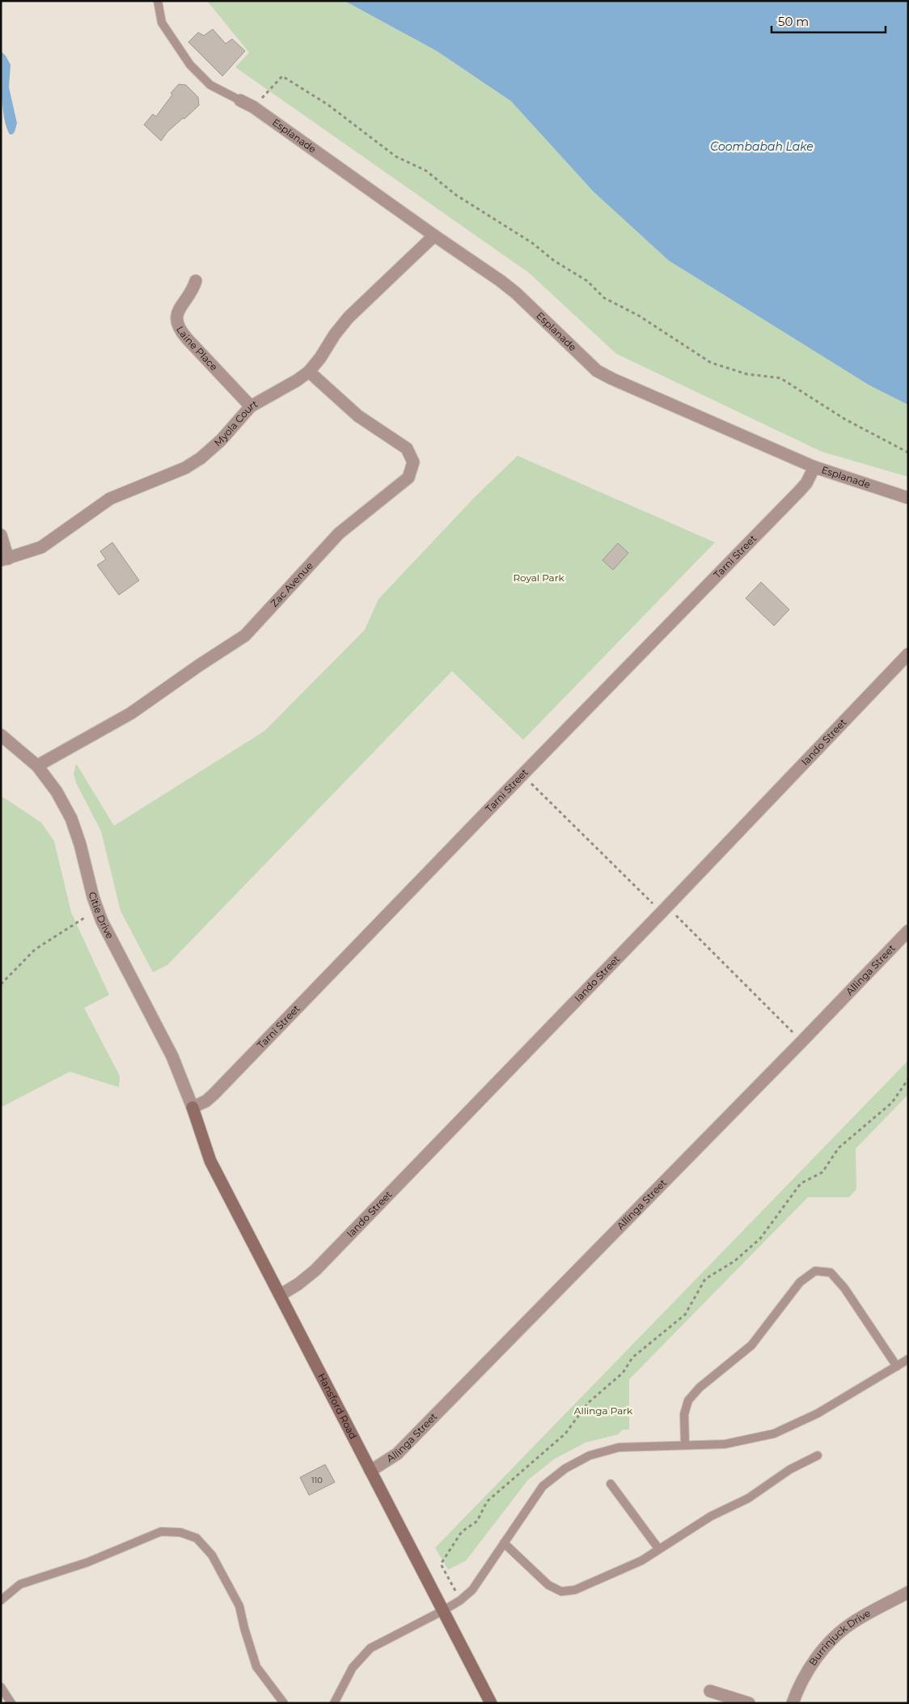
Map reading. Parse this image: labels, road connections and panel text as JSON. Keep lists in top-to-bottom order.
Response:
{
  "streets": {
    "street": [
      "Esplanade",
      "Laine Place",
      "Myola Court",
      "Tarni Street",
      "Zac Avenue",
      "Iando Street",
      "Citie Drive",
      "Allinga Street",
      "Hansford Road",
      "Burrinjuck Drive"
    ]
  },
  "crossings": [
    ["Esplanade", "Myola Court"],
    ["Esplanade", "Tarni Street"],
    ["Laine Place", "Myola Court"],
    ["Myola Court", "Zac Avenue"],
    ["Tarni Street", "Citie Drive"],
    ["Tarni Street", "Hansford Road"],
    ["Zac Avenue", "Citie Drive"],
    ["Iando Street", "Hansford Road"],
    ["Citie Drive", "Hansford Road"],
    ["Allinga Street", "Hansford Road"]
  ],
  "water": ["Coombabah Lake"],
  "parks": ["Royal Park", "Allinga Park"],
  "house_numbers": ["110"],
  "scale_bar": "50 m"
}
